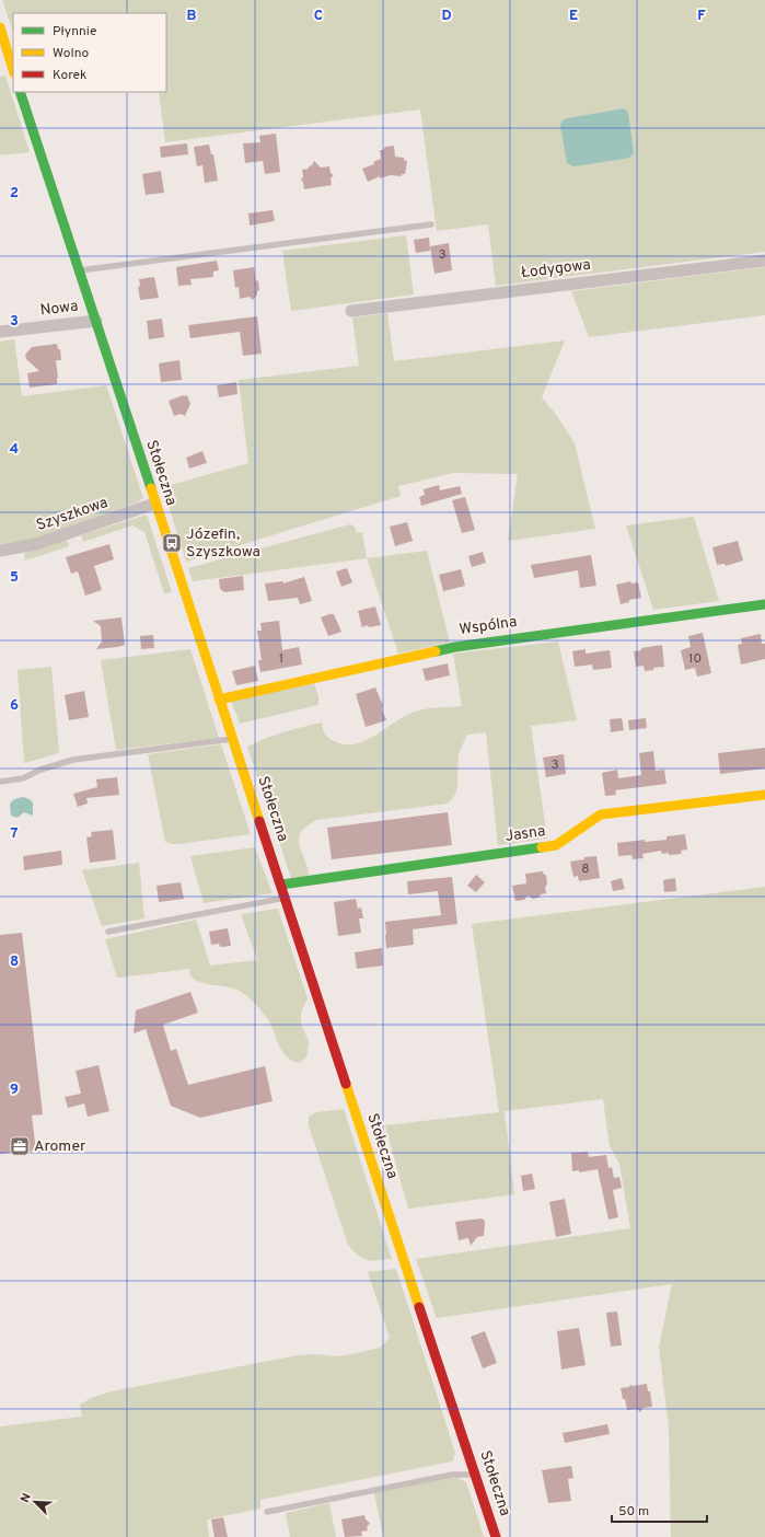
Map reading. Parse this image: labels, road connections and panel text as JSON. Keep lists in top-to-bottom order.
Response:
{
  "streets": {
    "street": [
      "Łodygowa",
      "Nowa",
      "Stołeczna",
      "Szyszkowa",
      "Wspólna",
      "Jasna"
    ]
  },
  "crossings": [
    ["Nowa", "Stołeczna"],
    ["Stołeczna", "Szyszkowa"],
    ["Stołeczna", "Wspólna"],
    ["Stołeczna", "Jasna"]
  ],
  "places": {
    "bus stop": ["Józefin, Szyszkowa"],
    "office": ["Aromer"]
  },
  "house_numbers": [
    "3",
    "1",
    "10",
    "3",
    "8"
  ],
  "legend": ["Płynnie", "Wolno", "Korek"],
  "scale_bar": "50 m",
  "north": "top left",
  "grid": {
    "columns": [
      "B",
      "C",
      "D",
      "E",
      "F"
    ],
    "rows": [
      "2",
      "3",
      "4",
      "5",
      "6",
      "7",
      "8",
      "9"
    ]
  }
}
